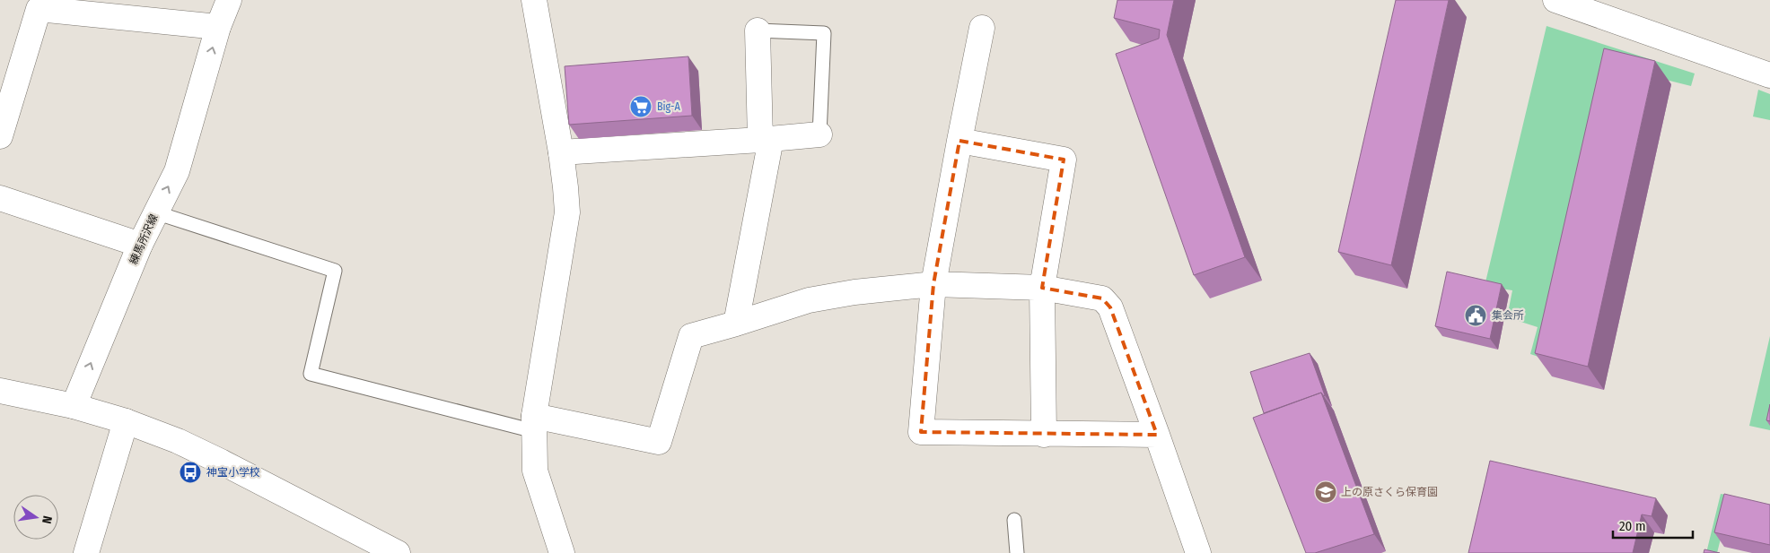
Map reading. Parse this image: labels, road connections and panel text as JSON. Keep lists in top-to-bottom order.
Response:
{
  "streets": {
    "street": ["練馬所沢線"]
  },
  "one_way": ["練馬所沢線"],
  "places": {
    "supermarket": ["Big-A"],
    "public building": ["集会所"],
    "bus stop": ["神宝小学校"],
    "school or university": ["上の原さくら保育園"]
  },
  "scale_bar": "20 m",
  "north": "right"
}
